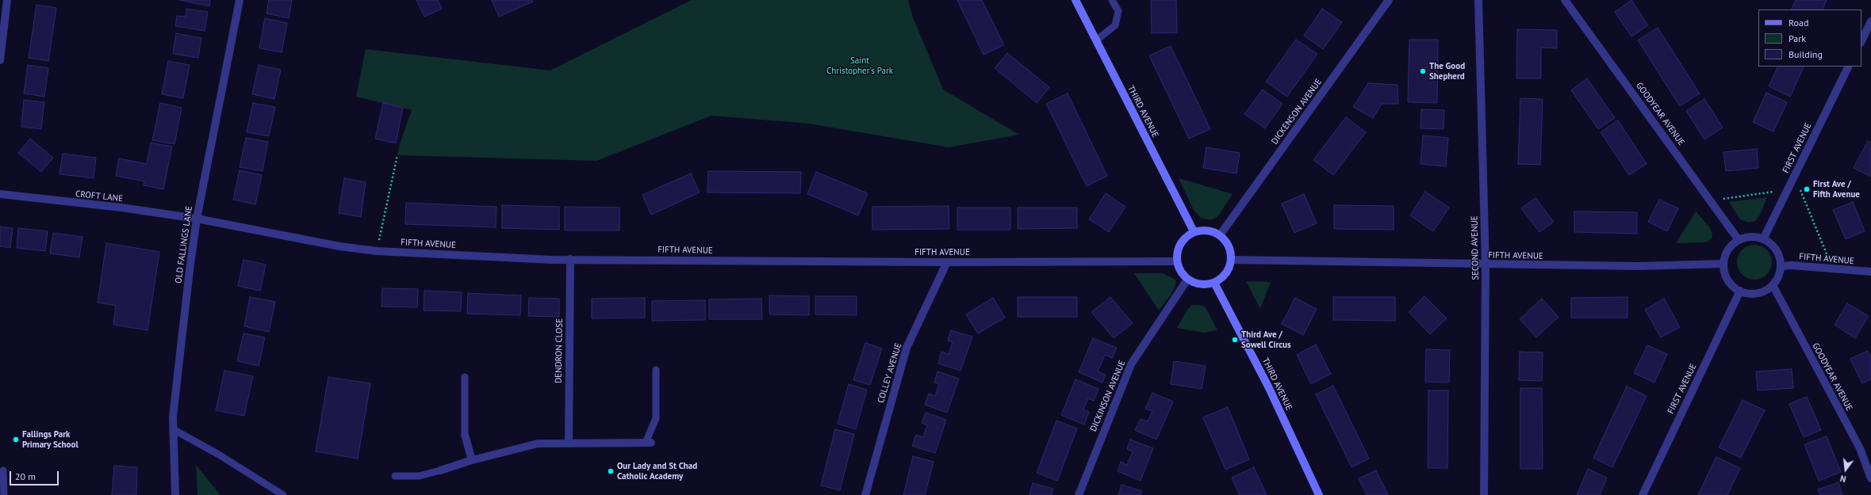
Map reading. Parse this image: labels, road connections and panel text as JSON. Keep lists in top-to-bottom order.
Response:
{
  "streets": {
    "street": [
      "THIRD AVENUE",
      "DICKENSON AVENUE",
      "GOODYEAR AVENUE",
      "FIRST AVENUE",
      "CROFT LANE",
      "FIFTH AVENUE",
      "OLD FALLINGS LANE",
      "SECOND AVENUE",
      "DENDRON CLOSE",
      "COLLEY AVENUE",
      "DICKINSON AVENUE"
    ]
  },
  "crossings": [
    ["THIRD AVENUE", "DICKENSON AVENUE"],
    ["THIRD AVENUE", "FIFTH AVENUE"],
    ["THIRD AVENUE", "DICKINSON AVENUE"],
    ["DICKENSON AVENUE", "FIFTH AVENUE"],
    ["DICKENSON AVENUE", "DICKINSON AVENUE"],
    ["GOODYEAR AVENUE", "FIRST AVENUE"],
    ["GOODYEAR AVENUE", "FIFTH AVENUE"],
    ["FIRST AVENUE", "FIFTH AVENUE"],
    ["CROFT LANE", "FIFTH AVENUE"],
    ["CROFT LANE", "OLD FALLINGS LANE"],
    ["FIFTH AVENUE", "OLD FALLINGS LANE"],
    ["FIFTH AVENUE", "SECOND AVENUE"],
    ["FIFTH AVENUE", "DENDRON CLOSE"],
    ["FIFTH AVENUE", "COLLEY AVENUE"],
    ["FIFTH AVENUE", "DICKINSON AVENUE"]
  ],
  "parks": ["Saint Christopher's Park"],
  "places": [
    "The Good Shepherd",
    "First Ave / Fifth Avenue",
    "Third Ave / Sowell Circus",
    "Fallings Park Primary School",
    "Our Lady and St Chad Catholic Academy"
  ],
  "legend": ["Road", "Park", "Building"],
  "scale_bar": "20 m",
  "north": "bottom"
}
